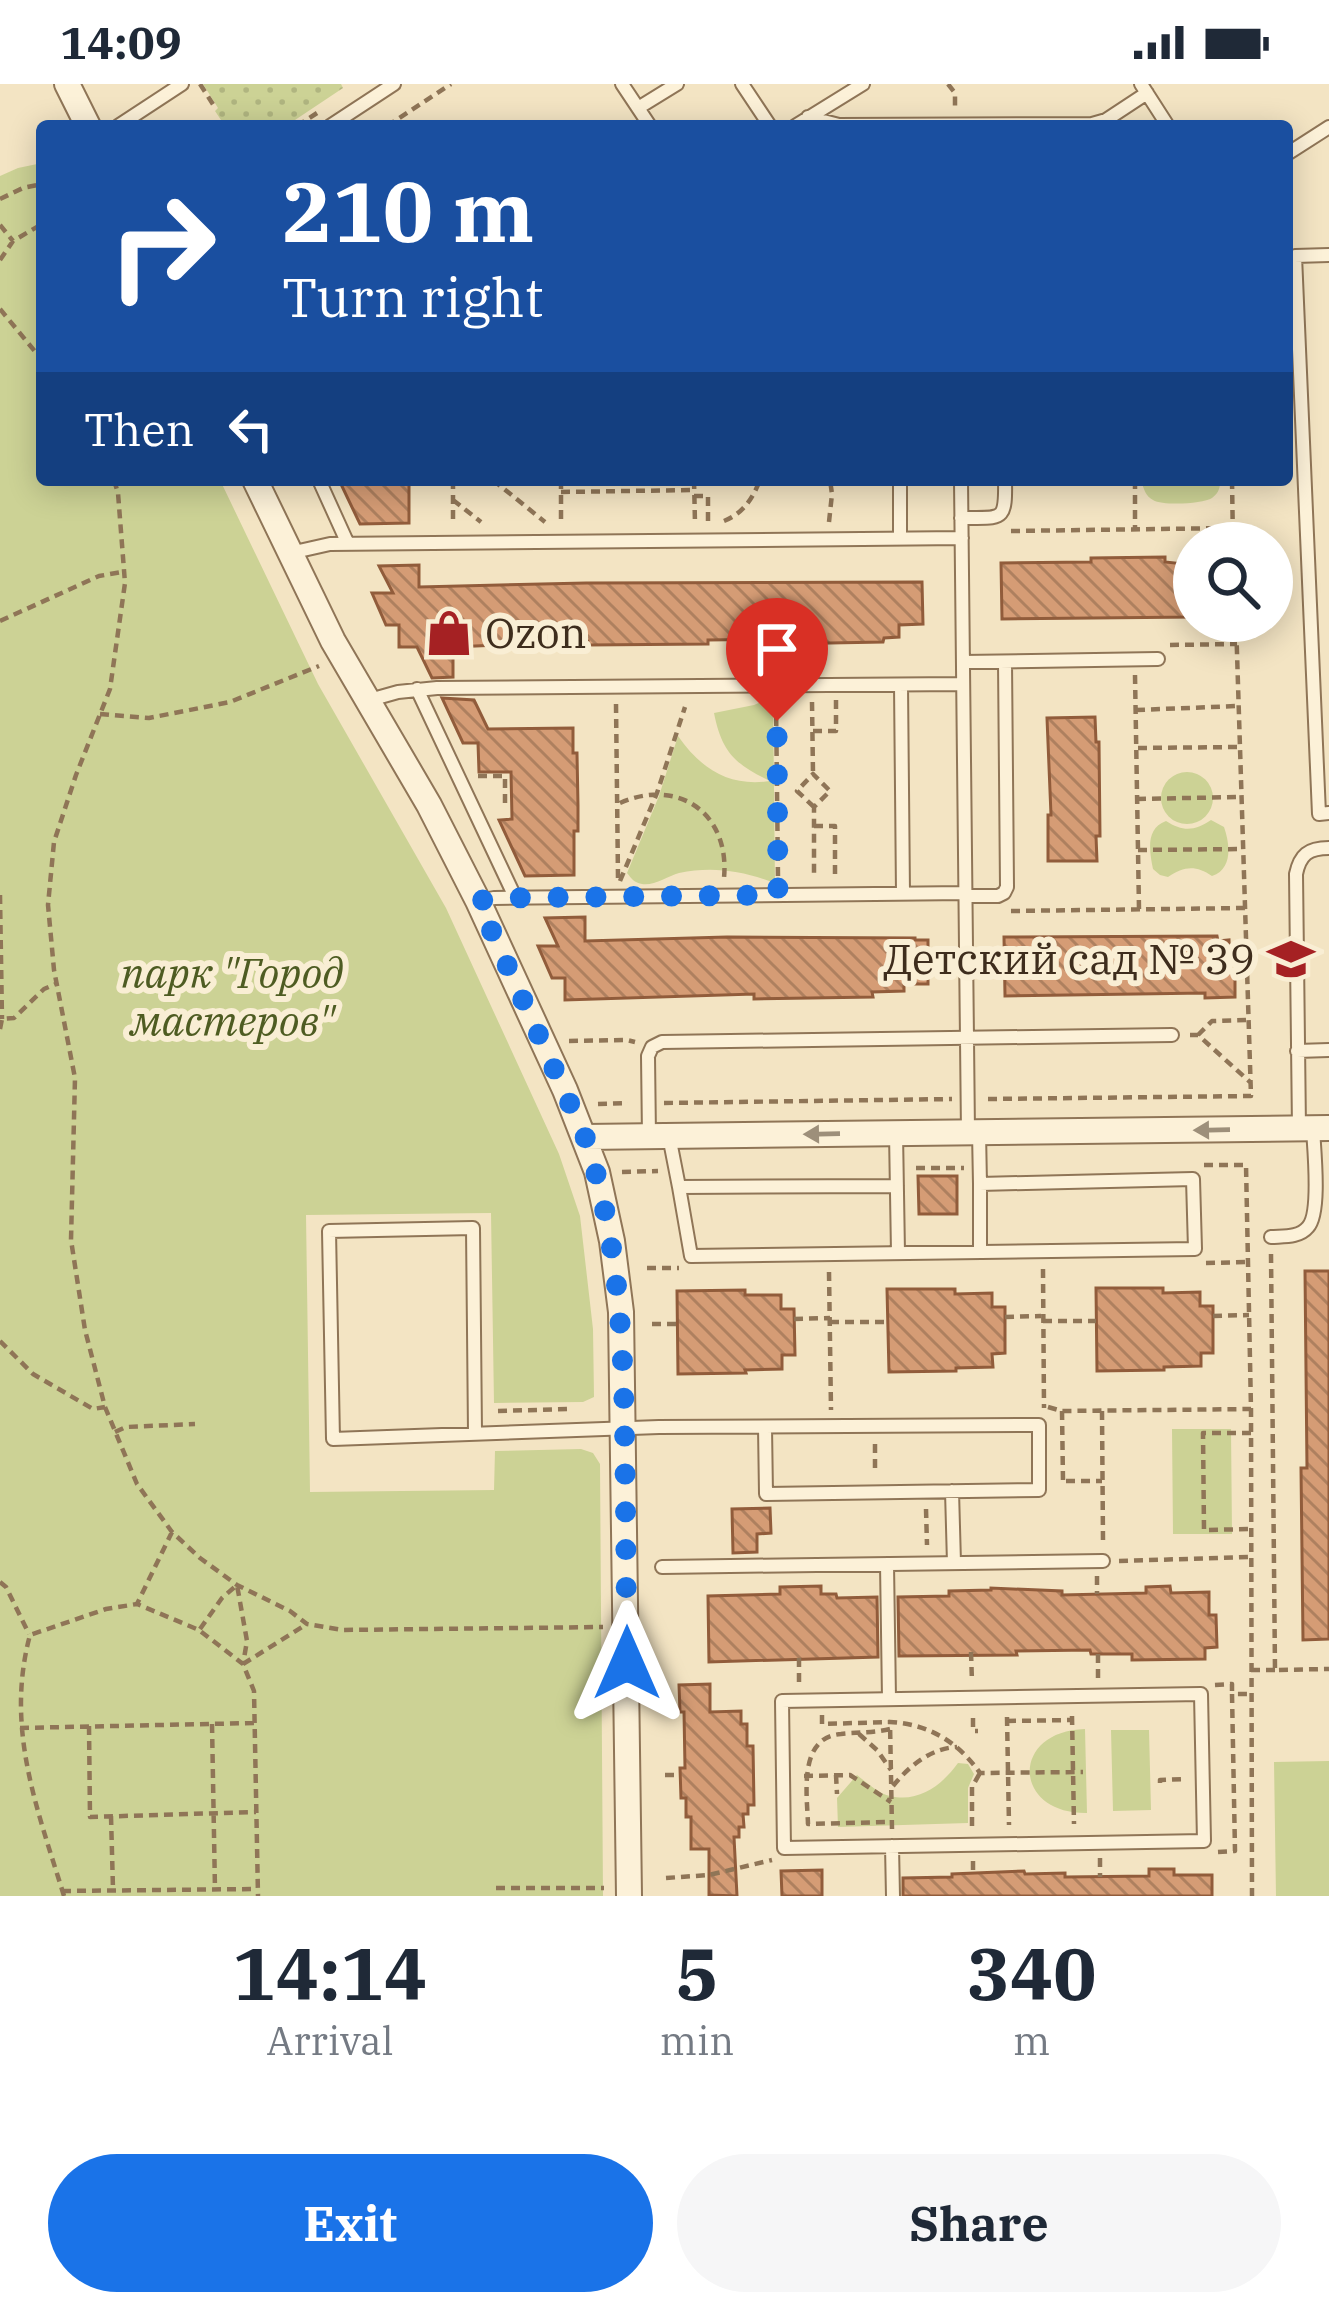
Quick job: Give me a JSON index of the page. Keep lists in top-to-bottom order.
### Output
{
  "parks": ["парк \"Город мастеров\""],
  "places": {
    "shop": ["Ozon"],
    "school or university": ["Детский сад № 39"]
  },
  "page": {
    "status": "14:09",
    "turn": ["210 m", "Turn right"],
    "then": "Then",
    "eta": [
      "14:14",
      "Arrival",
      "5",
      "min",
      "340",
      "m"
    ],
    "buttons": ["Exit", "Share"]
  }
}
